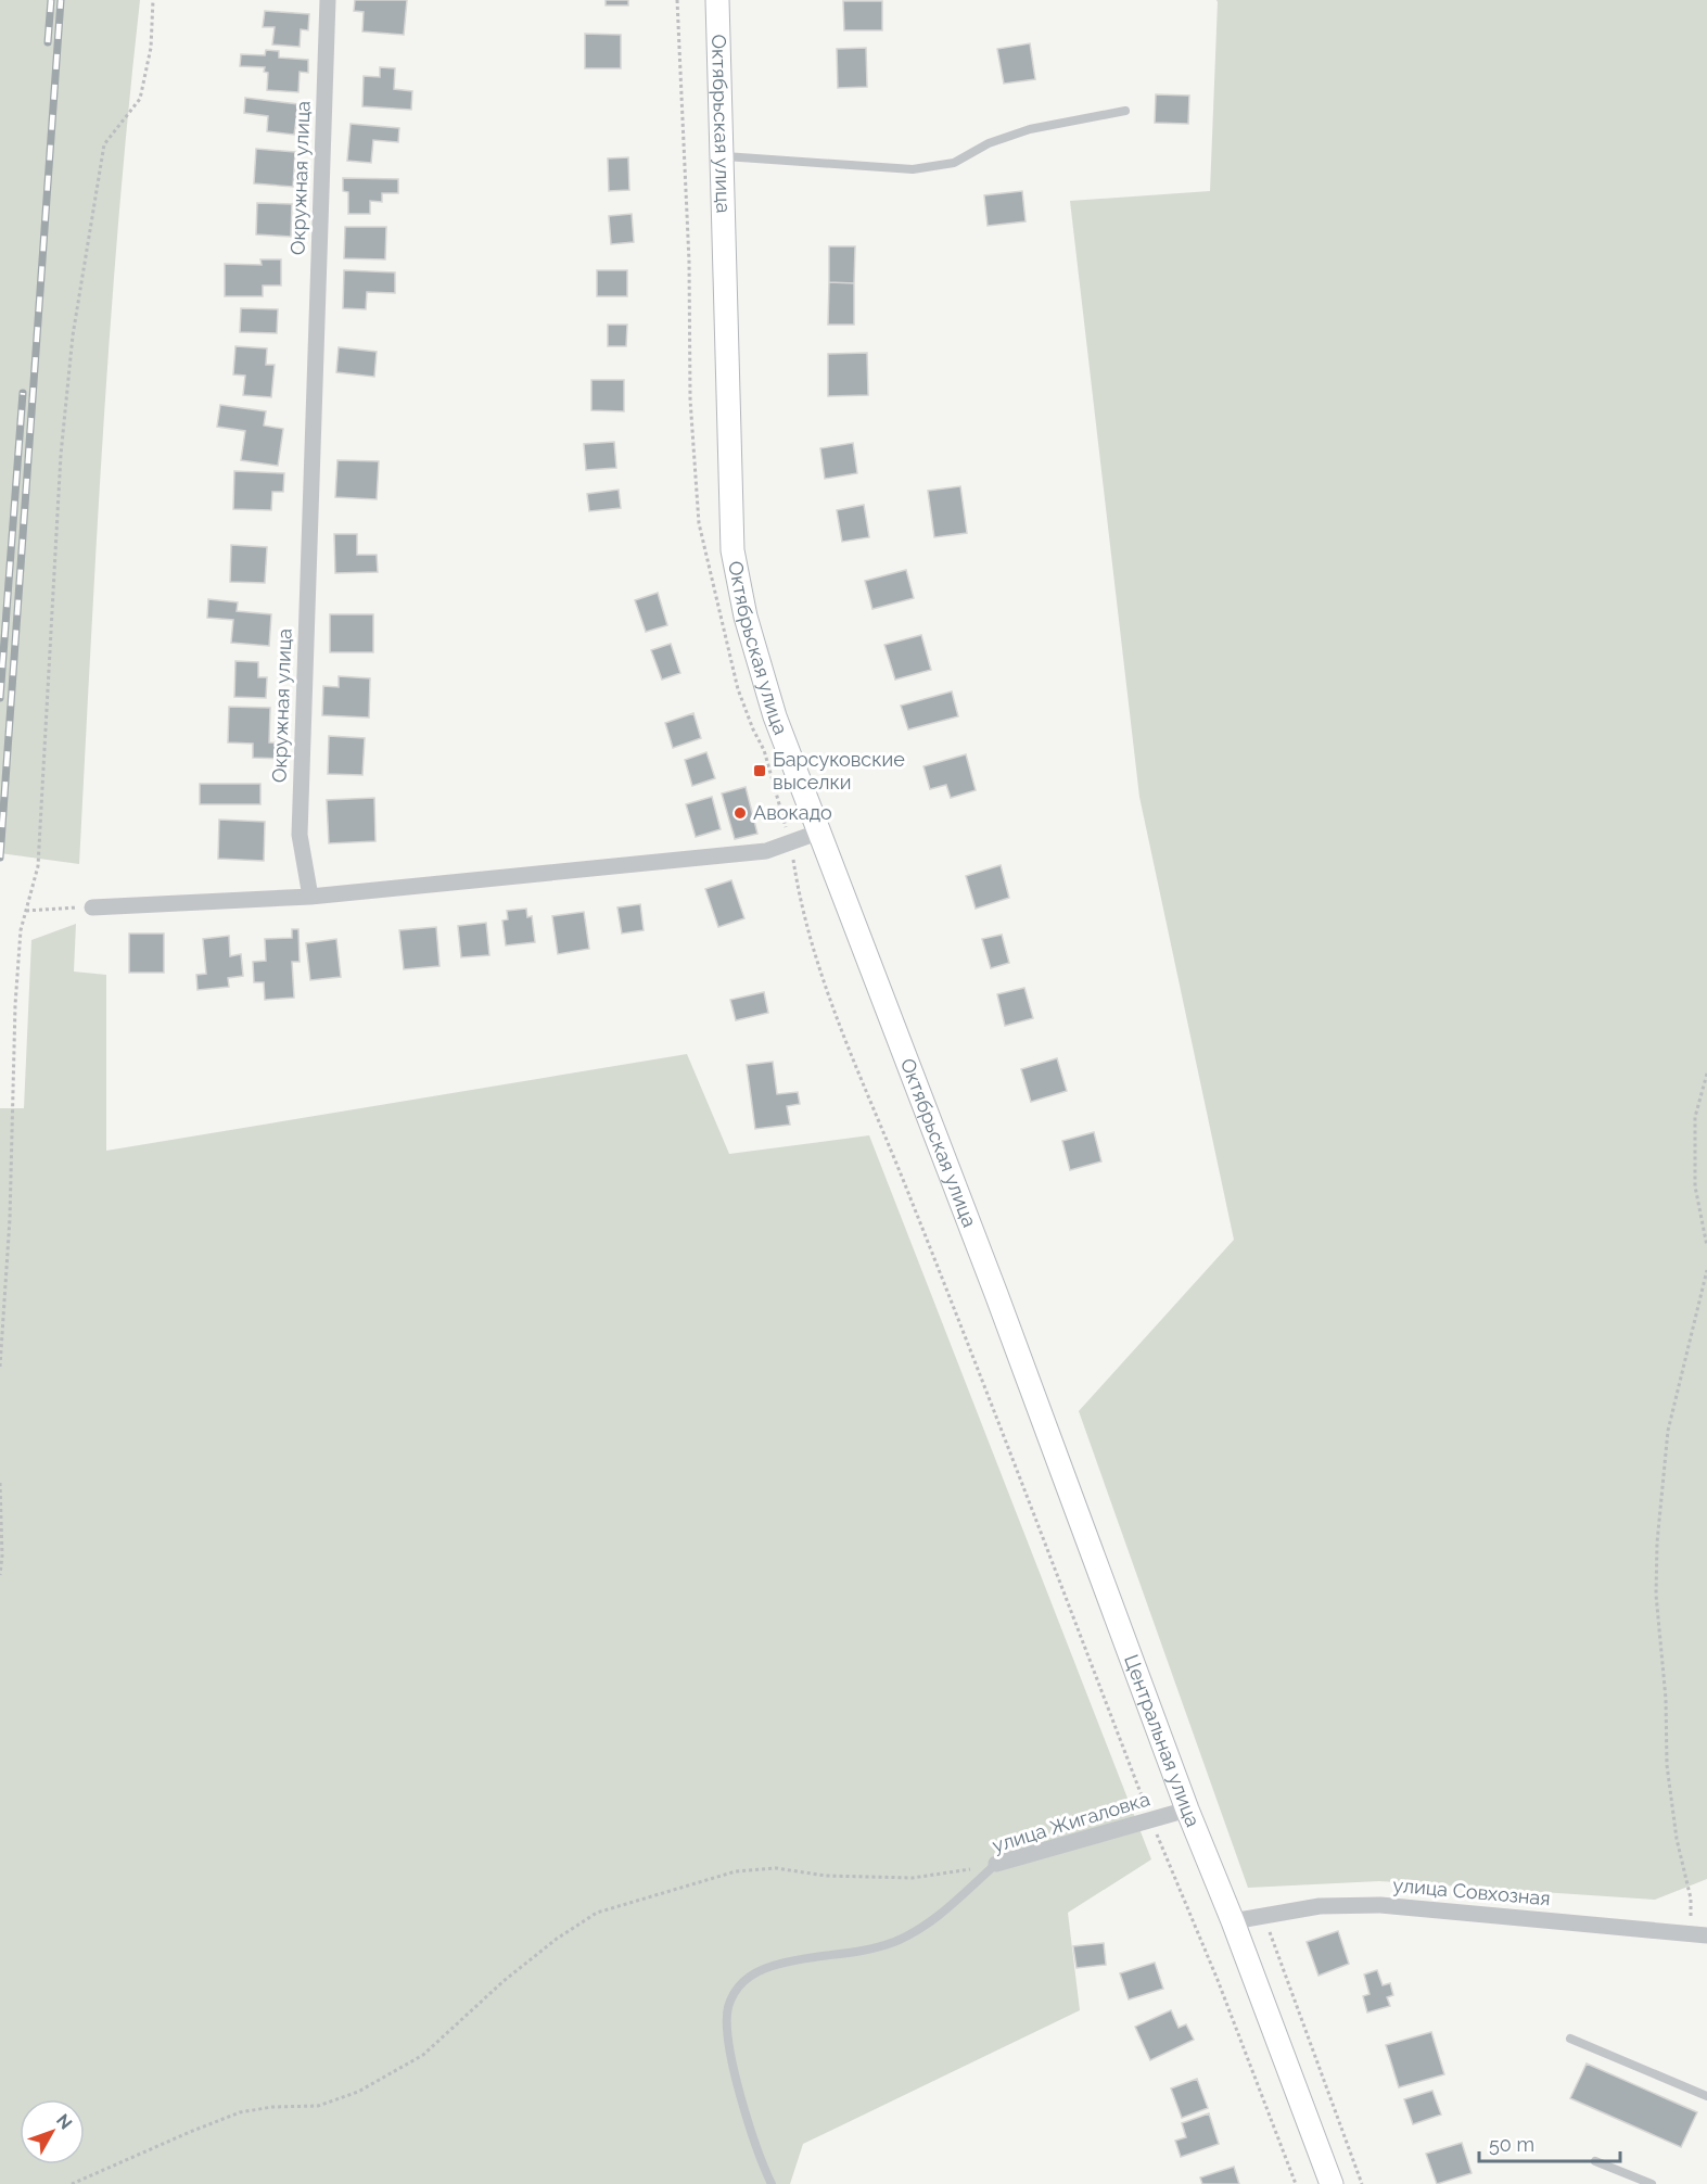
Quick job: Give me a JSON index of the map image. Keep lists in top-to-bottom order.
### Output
{
  "streets": {
    "main road": ["Октябрьская улица", "Центральная улица"],
    "street": ["Окружная улица", "улица Жигаловка", "улица Совхозная"]
  },
  "crossings": [
    ["Октябрьская улица", "Центральная улица"],
    ["Центральная улица", "улица Жигаловка"],
    ["Центральная улица", "улица Совхозная"]
  ],
  "places": {
    "transit": ["Барсуковские выселки"],
    "other": ["Авокадо"]
  },
  "scale_bar": "50 m",
  "north": "top right"
}
